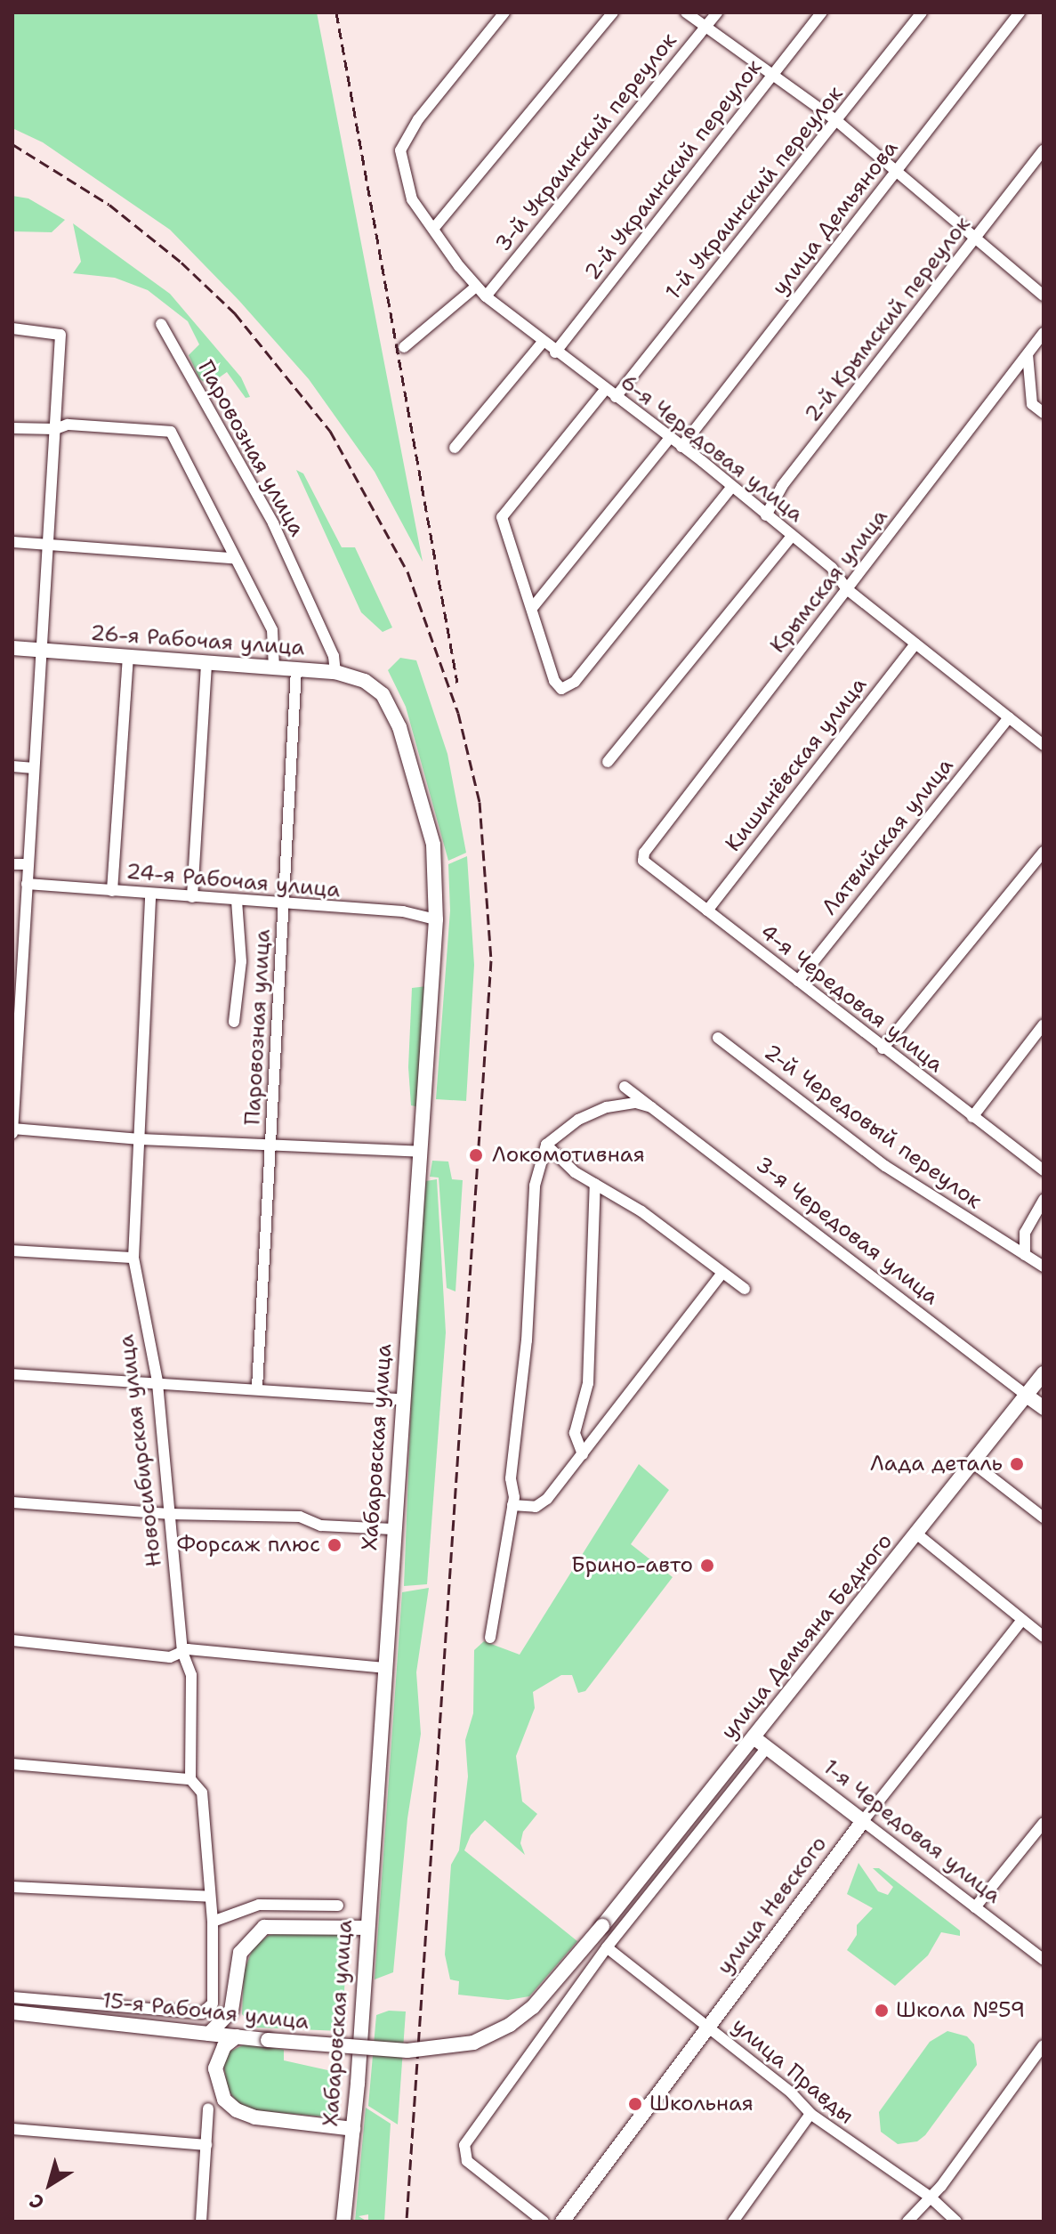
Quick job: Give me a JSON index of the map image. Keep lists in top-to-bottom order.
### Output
{
  "streets": {
    "main road": [
      "26-я Рабочая улица",
      "3-я Чередовая улица",
      "Хабаровская улица",
      "улица Демьяна Бедного",
      "1-я Чередовая улица",
      "улица Невского",
      "15-я Рабочая улица"
    ],
    "street": [
      "3-й Украинский переулок",
      "2-й Украинский переулок",
      "1-й Украинский переулок",
      "улица Демьянова",
      "2-й Крымский переулок",
      "Паровозная улица",
      "6-я Чередовая улица",
      "Крымская улица",
      "Кишинёвская улица",
      "Латвийская улица",
      "24-я Рабочая улица",
      "4-я Чередовая улица",
      "2-й Чередовый переулок",
      "Новосибирская улица",
      "улица Правды"
    ]
  },
  "crossings": [
    ["3-й Украинский переулок", "6-я Чередовая улица"],
    ["2-й Украинский переулок", "6-я Чередовая улица"],
    ["1-й Украинский переулок", "6-я Чередовая улица"],
    ["улица Демьянова", "6-я Чередовая улица"],
    ["2-й Крымский переулок", "6-я Чередовая улица"],
    ["Паровозная улица", "26-я Рабочая улица"],
    ["Паровозная улица", "24-я Рабочая улица"],
    ["6-я Чередовая улица", "Крымская улица"],
    ["6-я Чередовая улица", "Кишинёвская улица"],
    ["6-я Чередовая улица", "Латвийская улица"],
    ["Крымская улица", "4-я Чередовая улица"],
    ["26-я Рабочая улица", "Хабаровская улица"],
    ["Кишинёвская улица", "4-я Чередовая улица"],
    ["Латвийская улица", "4-я Чередовая улица"],
    ["24-я Рабочая улица", "Хабаровская улица"],
    ["24-я Рабочая улица", "Новосибирская улица"],
    ["3-я Чередовая улица", "улица Демьяна Бедного"],
    ["Новосибирская улица", "15-я Рабочая улица"],
    ["улица Демьяна Бедного", "1-я Чередовая улица"],
    ["улица Демьяна Бедного", "15-я Рабочая улица"],
    ["улица Демьяна Бедного", "улица Правды"],
    ["1-я Чередовая улица", "улица Невского"],
    ["улица Невского", "улица Правды"]
  ],
  "places": [
    "Локомотивная",
    "Лада деталь",
    "Форсаж плюс",
    "Брино-авто",
    "Школа №59",
    "Школьная"
  ],
  "north": "bottom left"
}
